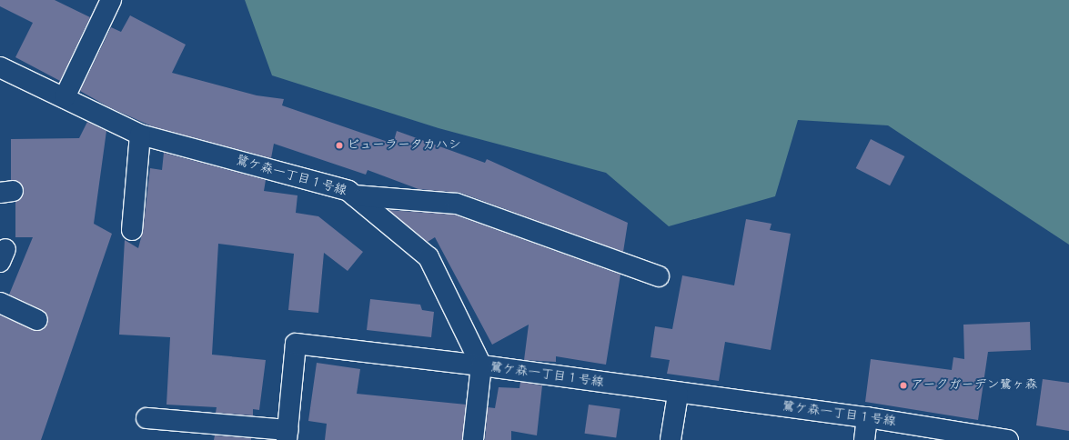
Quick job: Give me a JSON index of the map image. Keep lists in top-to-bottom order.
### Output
{
  "streets": {
    "street": ["鷺ケ森一丁目１号線"]
  },
  "places": ["ビューラータカハシ", "アークガーデン鷺ヶ森"]
}
